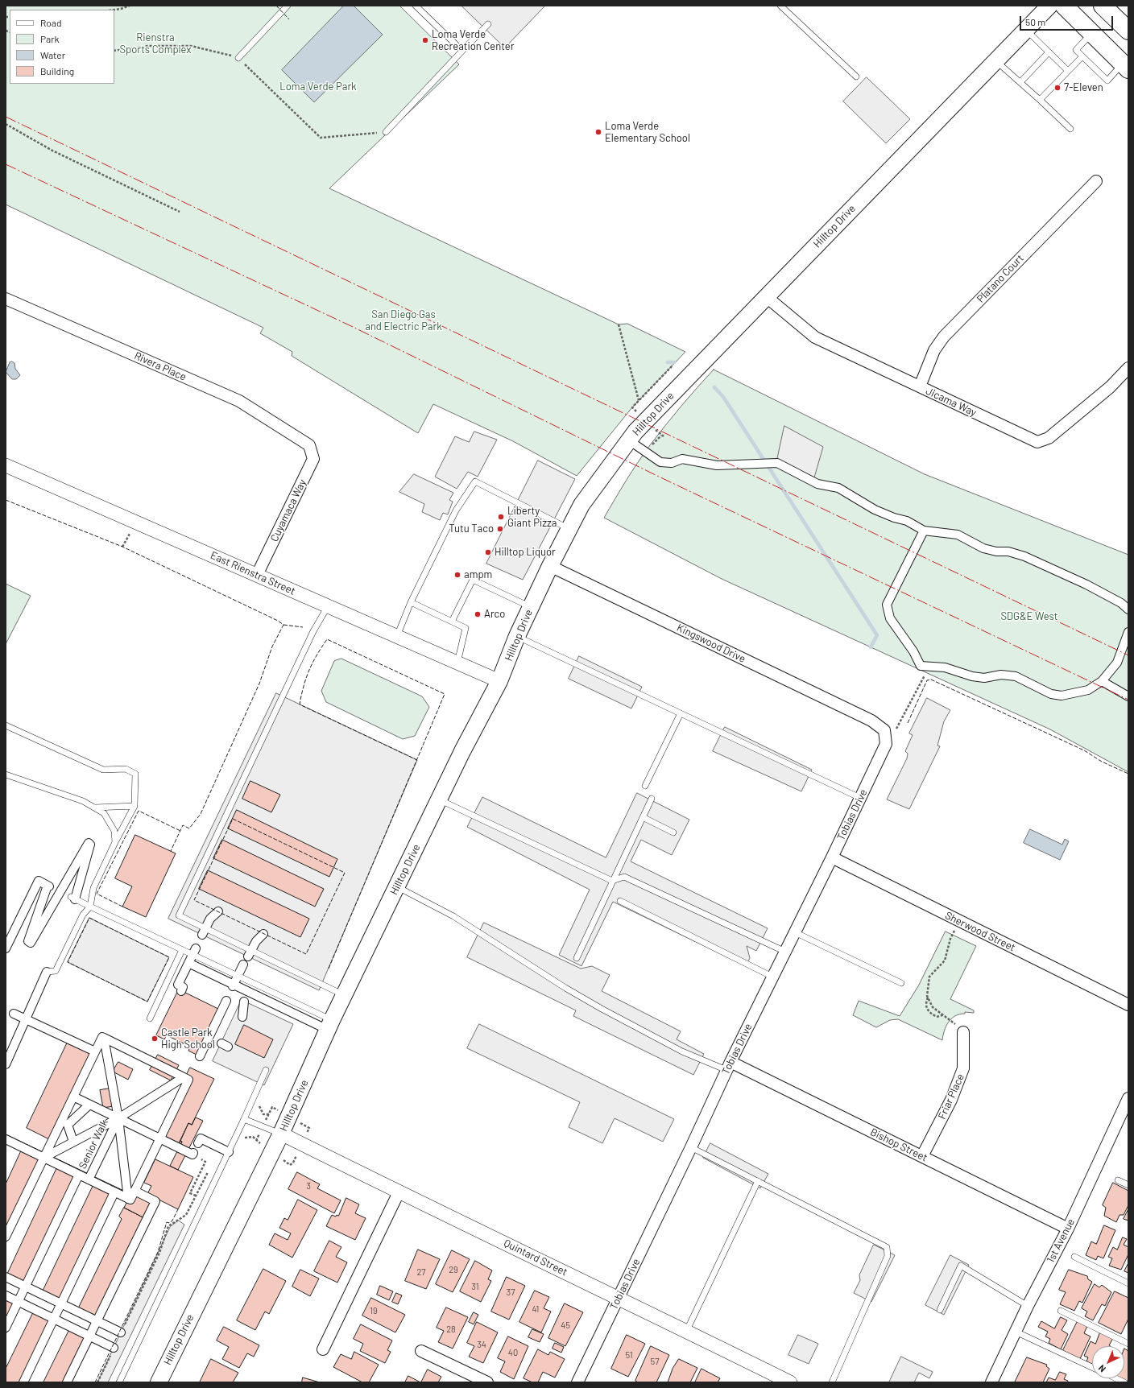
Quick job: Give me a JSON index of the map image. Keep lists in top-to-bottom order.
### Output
{
  "streets": {
    "main road": ["Hilltop Drive"],
    "street": [
      "Platano Court",
      "Rivera Place",
      "Jicama Way",
      "Cuyamaca Way",
      "East Rienstra Street",
      "Kingswood Drive",
      "Tobias Drive",
      "Sherwood Street",
      "Friar Place",
      "Senior Walk",
      "Bishop Street",
      "1st Avenue",
      "Quintard Street"
    ]
  },
  "crossings": [
    ["Hilltop Drive", "Jicama Way"],
    ["Hilltop Drive", "East Rienstra Street"],
    ["Hilltop Drive", "Kingswood Drive"],
    ["Hilltop Drive", "Quintard Street"],
    ["Platano Court", "Jicama Way"],
    ["Rivera Place", "Cuyamaca Way"],
    ["Cuyamaca Way", "East Rienstra Street"],
    ["Kingswood Drive", "Tobias Drive"],
    ["Tobias Drive", "Sherwood Street"],
    ["Tobias Drive", "Bishop Street"],
    ["Tobias Drive", "Quintard Street"],
    ["Friar Place", "Bishop Street"],
    ["Bishop Street", "1st Avenue"]
  ],
  "parks": [
    "Rienstra Sports Complex",
    "Loma Verde Park",
    "San Diego Gas and Electric Park",
    "SDG&E West"
  ],
  "places": [
    "Loma Verde Recreation Center",
    "7-Eleven",
    "Loma Verde Elementary School",
    "Liberty Giant Pizza",
    "Tutu Taco",
    "Hilltop Liquor",
    "ampm",
    "Arco",
    "Castle Park High School"
  ],
  "house_numbers": [
    "3",
    "29",
    "27",
    "31",
    "37",
    "41",
    "19",
    "45",
    "28",
    "34",
    "40",
    "51",
    "57"
  ],
  "legend": [
    "Road",
    "Park",
    "Water",
    "Building"
  ],
  "scale_bar": "50 m",
  "north": "bottom left"
}
